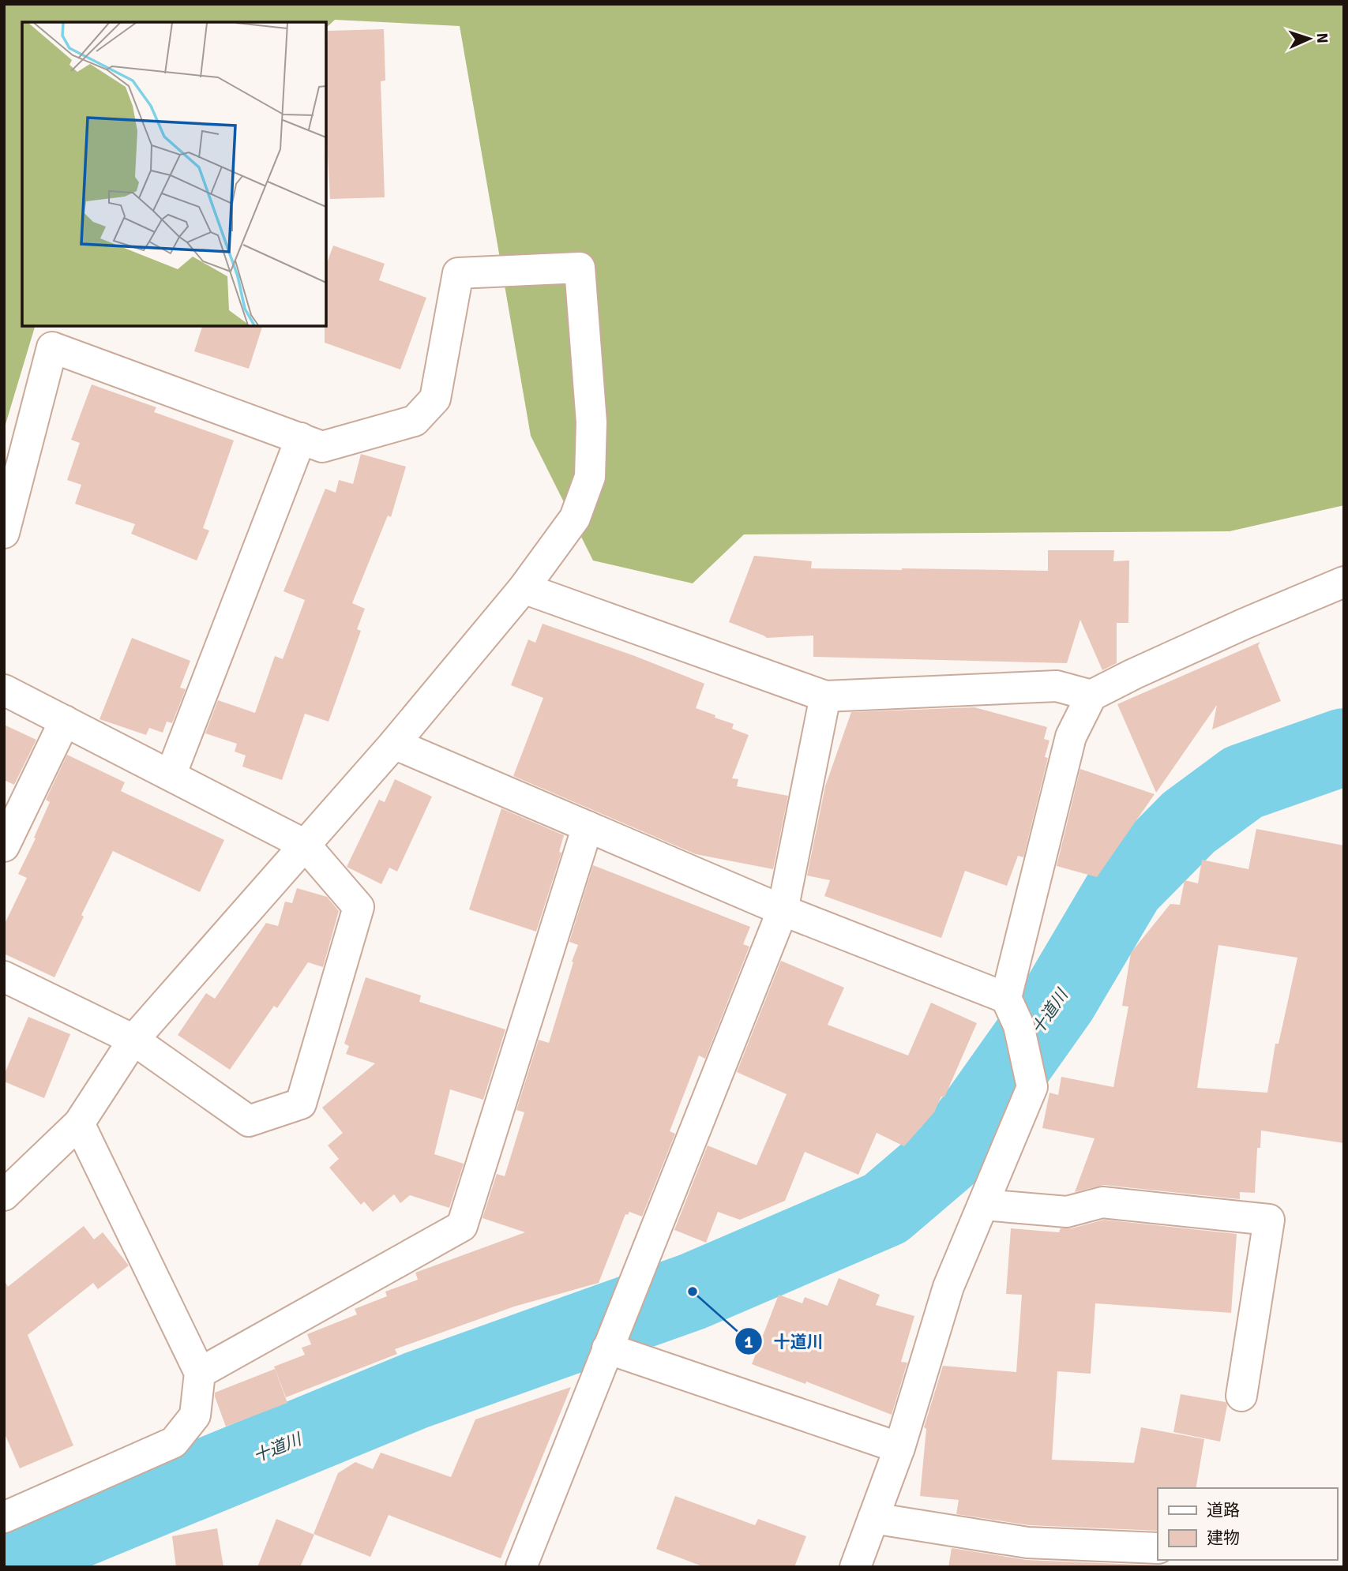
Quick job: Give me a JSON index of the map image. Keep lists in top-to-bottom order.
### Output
{
  "water": ["十道川"],
  "places": ["十道川"],
  "legend": ["道路", "建物"],
  "north": "right"
}
